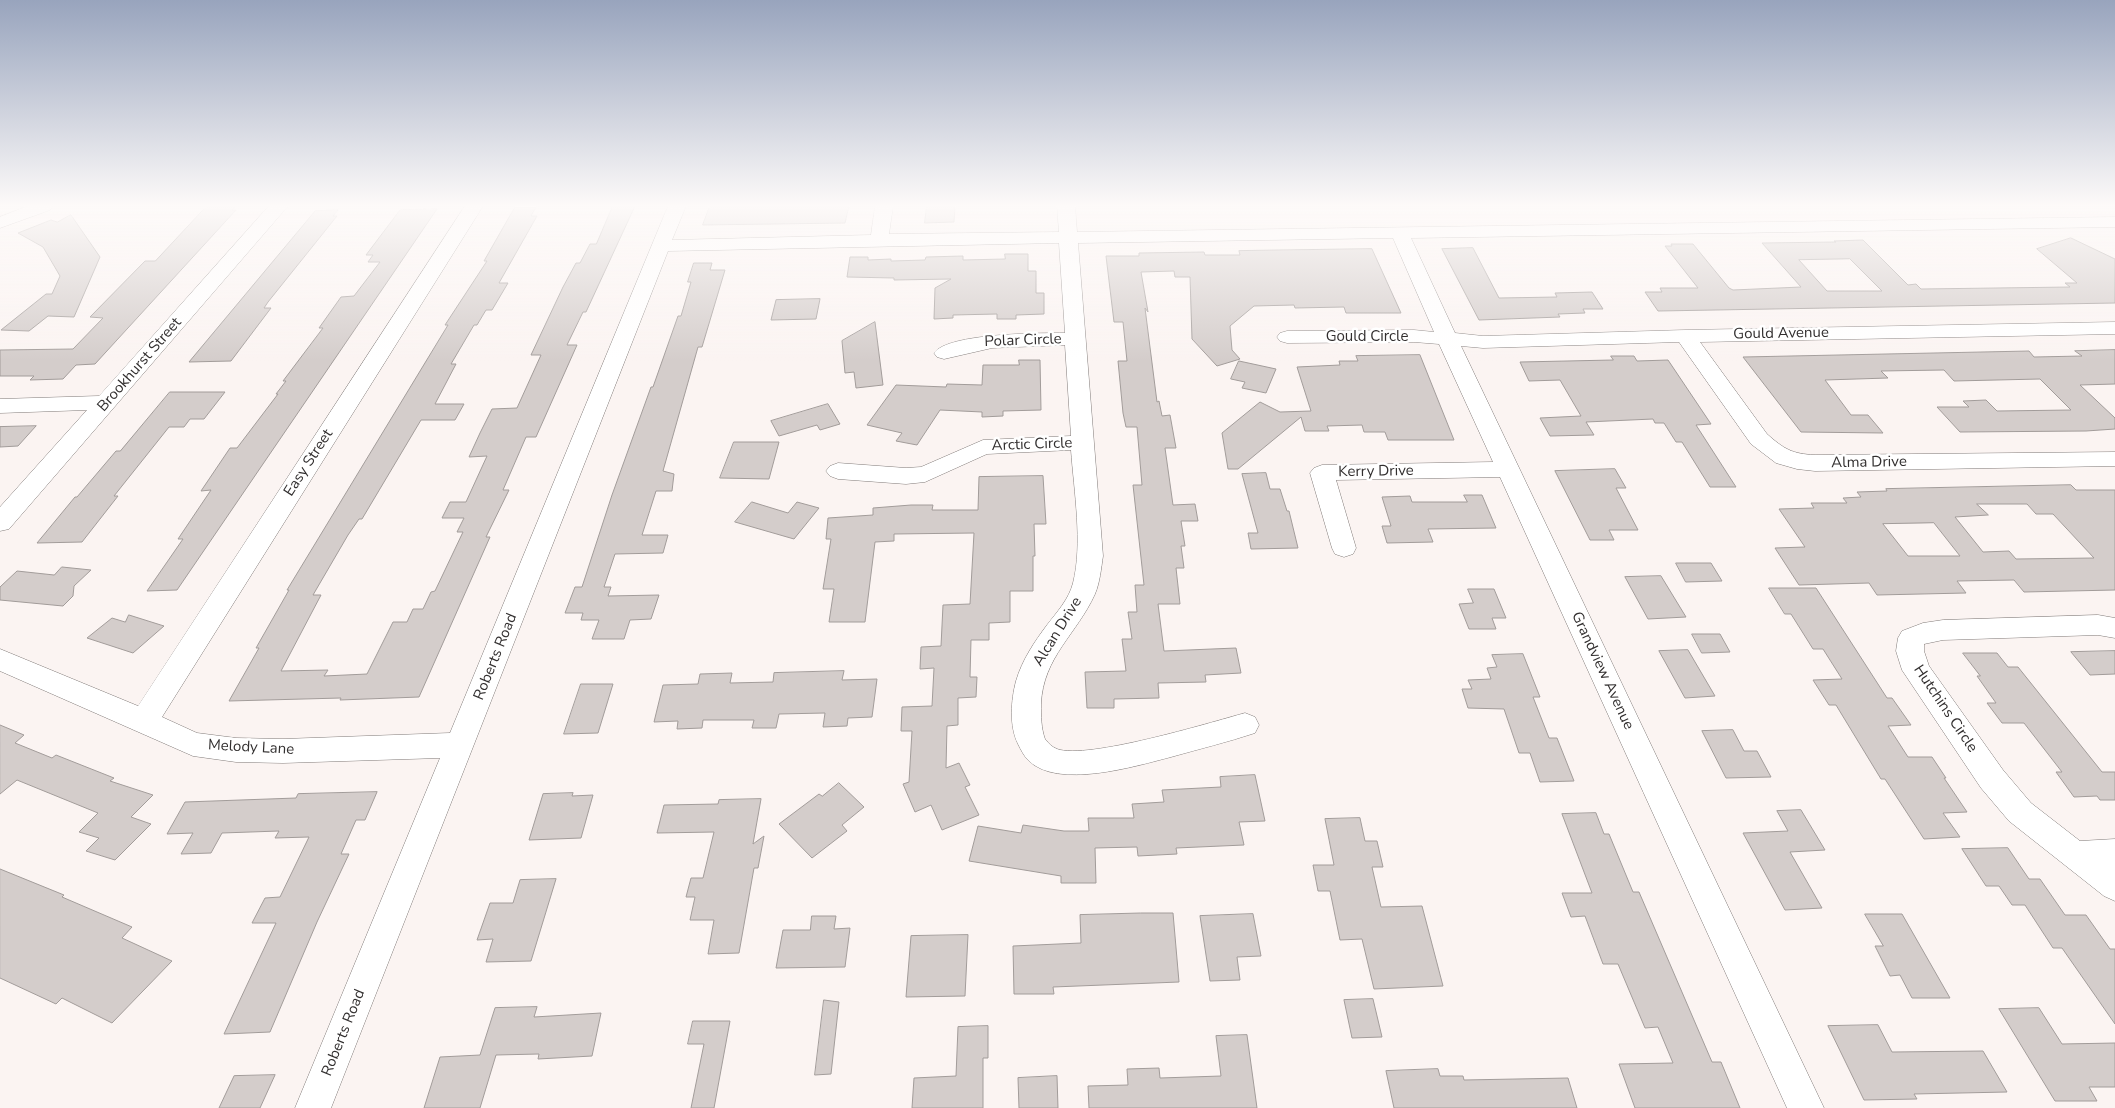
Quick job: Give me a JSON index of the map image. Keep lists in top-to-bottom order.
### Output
{
  "streets": {
    "street": [
      "Gould Avenue",
      "Gould Circle",
      "Polar Circle",
      "Brookhurst Street",
      "Arctic Circle",
      "Easy Street",
      "Alma Drive",
      "Kerry Drive",
      "Alcan Drive",
      "Roberts Road",
      "Grandview Avenue",
      "Hutchins Circle",
      "Melody Lane"
    ]
  },
  "crossings": [
    ["Gould Avenue", "Gould Circle"],
    ["Gould Avenue", "Alma Drive"],
    ["Gould Avenue", "Grandview Avenue"],
    ["Gould Circle", "Grandview Avenue"],
    ["Polar Circle", "Alcan Drive"],
    ["Arctic Circle", "Alcan Drive"],
    ["Easy Street", "Melody Lane"],
    ["Kerry Drive", "Grandview Avenue"],
    ["Roberts Road", "Melody Lane"]
  ]
}
